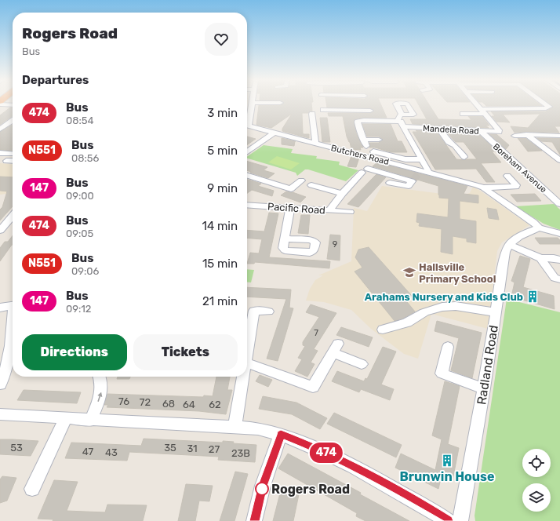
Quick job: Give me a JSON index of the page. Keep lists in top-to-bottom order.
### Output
{
  "streets": {
    "street": [
      "Mandela Road",
      "Butchers Road",
      "Boreham Avenue",
      "Pacific Road",
      "Radland Road"
    ]
  },
  "crossings": [
    ["Mandela Road", "Boreham Avenue"]
  ],
  "places": {
    "school or university": ["Hallsville Primary School"],
    "building": ["Arahams Nursery and Kids Club", "Brunwin House"],
    "other": ["Rogers Road"]
  },
  "lines": ["bus line 474"],
  "house_numbers": [
    "9",
    "7",
    "76",
    "72",
    "68",
    "64",
    "62",
    "53",
    "35",
    "31",
    "27",
    "47",
    "43",
    "23B"
  ],
  "page": {
    "on_map": "474",
    "heading": [
      ["Rogers Road", "Bus"],
      "Departures"
    ],
    "list": [
      {
        "mark": "474",
        "name": "Bus",
        "note": "08:54",
        "value": "3 min"
      },
      {
        "mark": "N551",
        "name": "Bus",
        "note": "08:56",
        "value": "5 min"
      },
      {
        "mark": "147",
        "name": "Bus",
        "note": "09:00",
        "value": "9 min"
      },
      {
        "mark": "474",
        "name": "Bus",
        "note": "09:05",
        "value": "14 min"
      },
      {
        "mark": "N551",
        "name": "Bus",
        "note": "09:06",
        "value": "15 min"
      },
      {
        "mark": "147",
        "name": "Bus",
        "note": "09:12",
        "value": "21 min"
      }
    ],
    "buttons": ["Directions", "Tickets"]
  }
}
